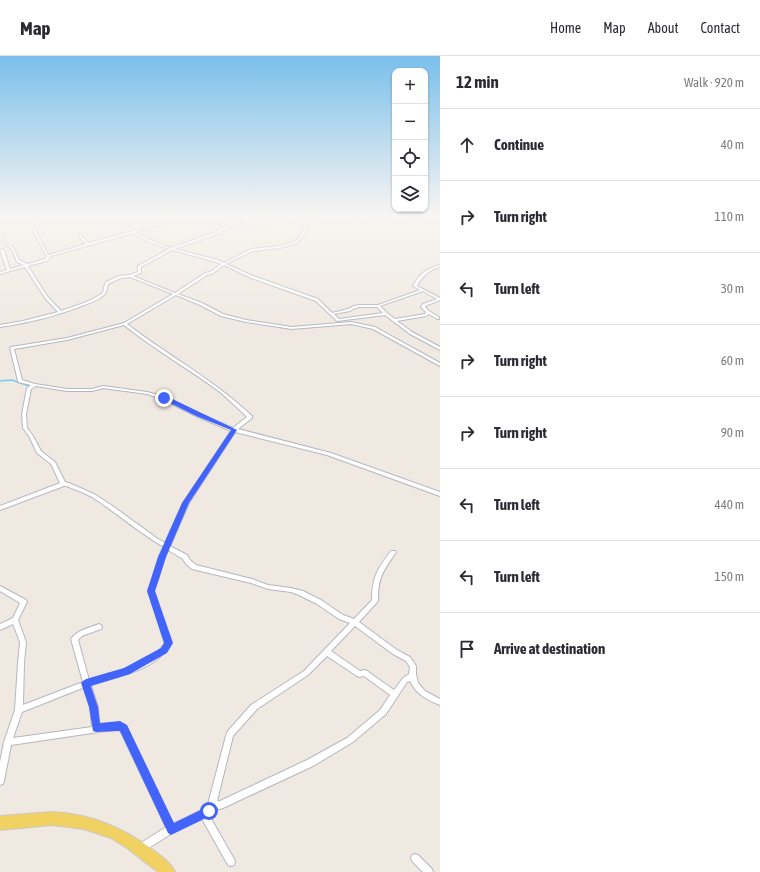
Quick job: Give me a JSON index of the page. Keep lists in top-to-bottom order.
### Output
{
  "page": {
    "header": "Map",
    "nav": [
      "Home",
      "Map",
      "About",
      "Contact"
    ],
    "heading": ["12 min", "Walk · 920 m"],
    "map_buttons": ["+", "−"],
    "list": [
      ["Continue", "40 m"],
      ["Turn right", "110 m"],
      ["Turn left", "30 m"],
      ["Turn right", "60 m"],
      ["Turn right", "90 m"],
      ["Turn left", "440 m"],
      ["Turn left", "150 m"],
      "Arrive at destination"
    ]
  }
}
